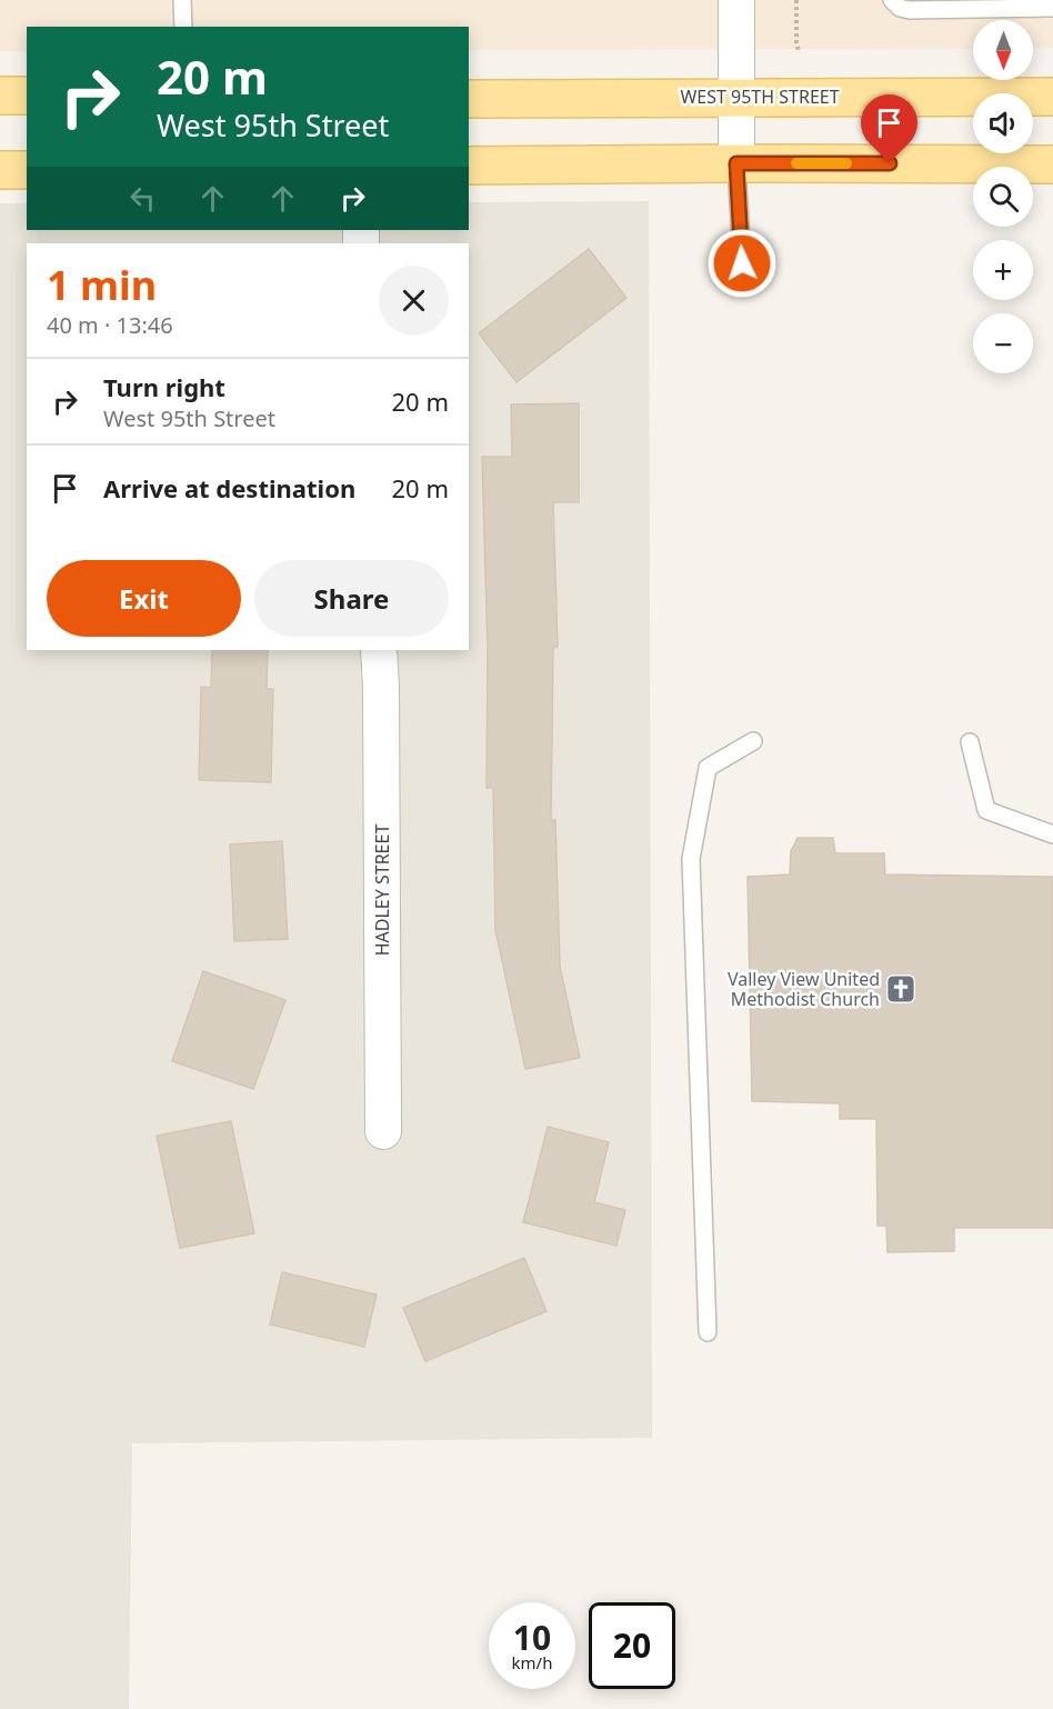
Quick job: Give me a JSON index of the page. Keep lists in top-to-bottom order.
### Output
{
  "streets": {
    "main road": ["WEST 95TH STREET"],
    "street": ["HADLEY STREET"]
  },
  "places": {
    "church": ["Valley View United Methodist Church"]
  },
  "north": "bottom",
  "page": {
    "map_buttons": ["+", "−"],
    "turn": ["20 m", "West 95th Street"],
    "heading": ["1 min", "40 m · 13:46"],
    "list": [
      {
        "name": "Turn right",
        "note": "West 95th Street",
        "value": "20 m"
      },
      {
        "name": "Arrive at destination",
        "value": "20 m"
      }
    ],
    "buttons": ["Exit", "Share"],
    "speed": "10 km/h",
    "limit": "20"
  }
}
